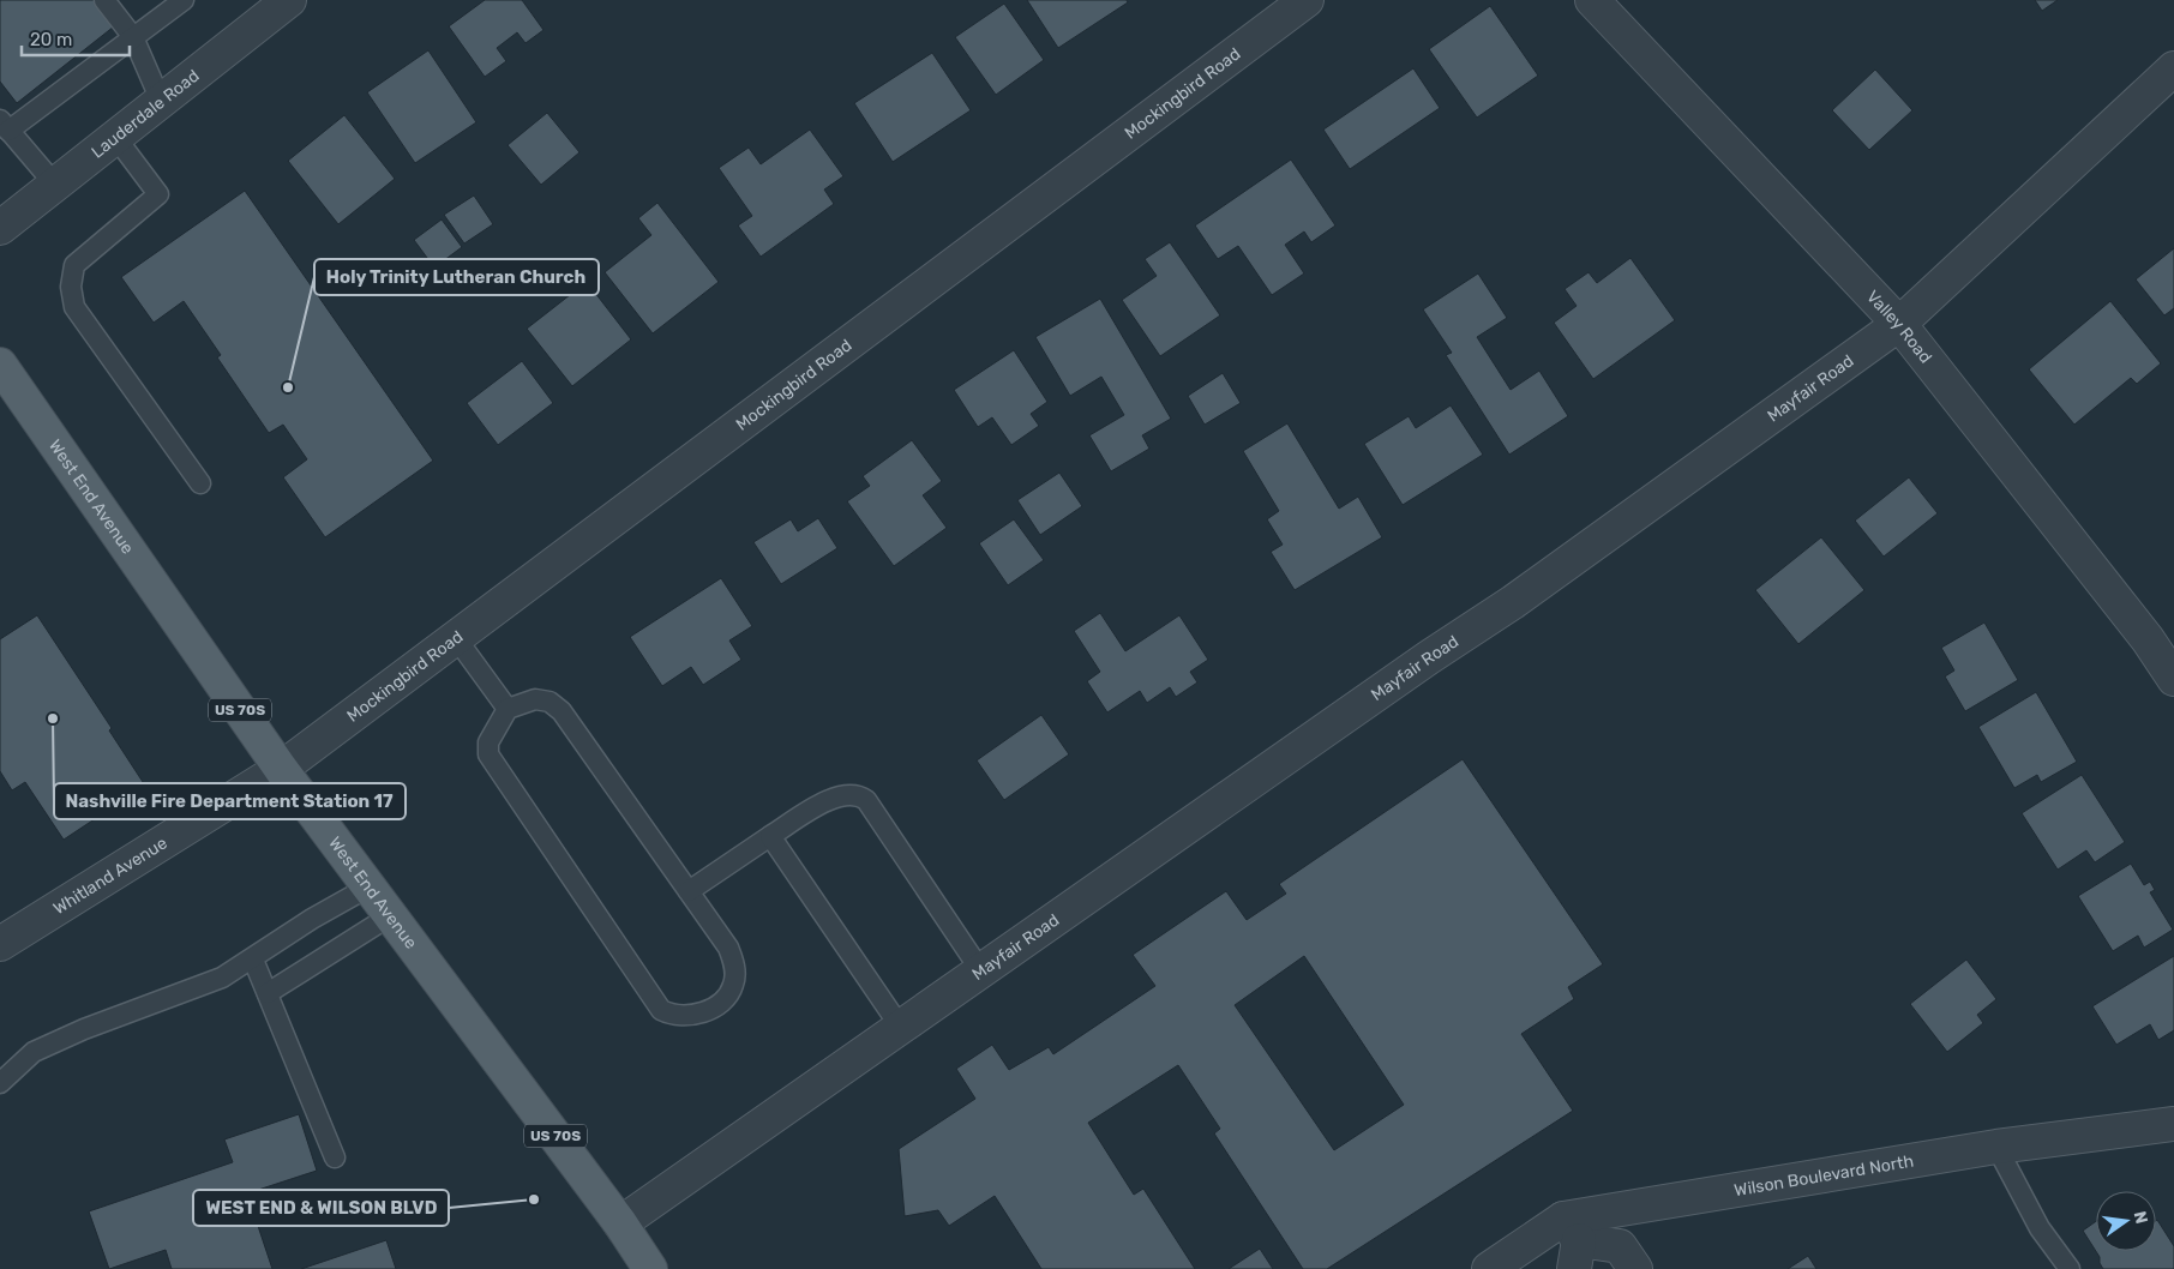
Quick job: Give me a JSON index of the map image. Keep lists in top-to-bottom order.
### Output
{
  "streets": {
    "main road": ["West End Avenue", "US 70S"],
    "street": [
      "Mockingbird Road",
      "Lauderdale Road",
      "Valley Road",
      "Mayfair Road",
      "Whitland Avenue",
      "Wilson Boulevard North"
    ]
  },
  "crossings": [
    ["Mockingbird Road", "West End Avenue"],
    ["Mockingbird Road", "Whitland Avenue"],
    ["Valley Road", "Mayfair Road"],
    ["Mayfair Road", "West End Avenue"],
    ["West End Avenue", "Whitland Avenue"]
  ],
  "places": ["Holy Trinity Lutheran Church", "Nashville Fire Department Station 17", "WEST END & WILSON BLVD"],
  "scale_bar": "20 m",
  "north": "right"
}
